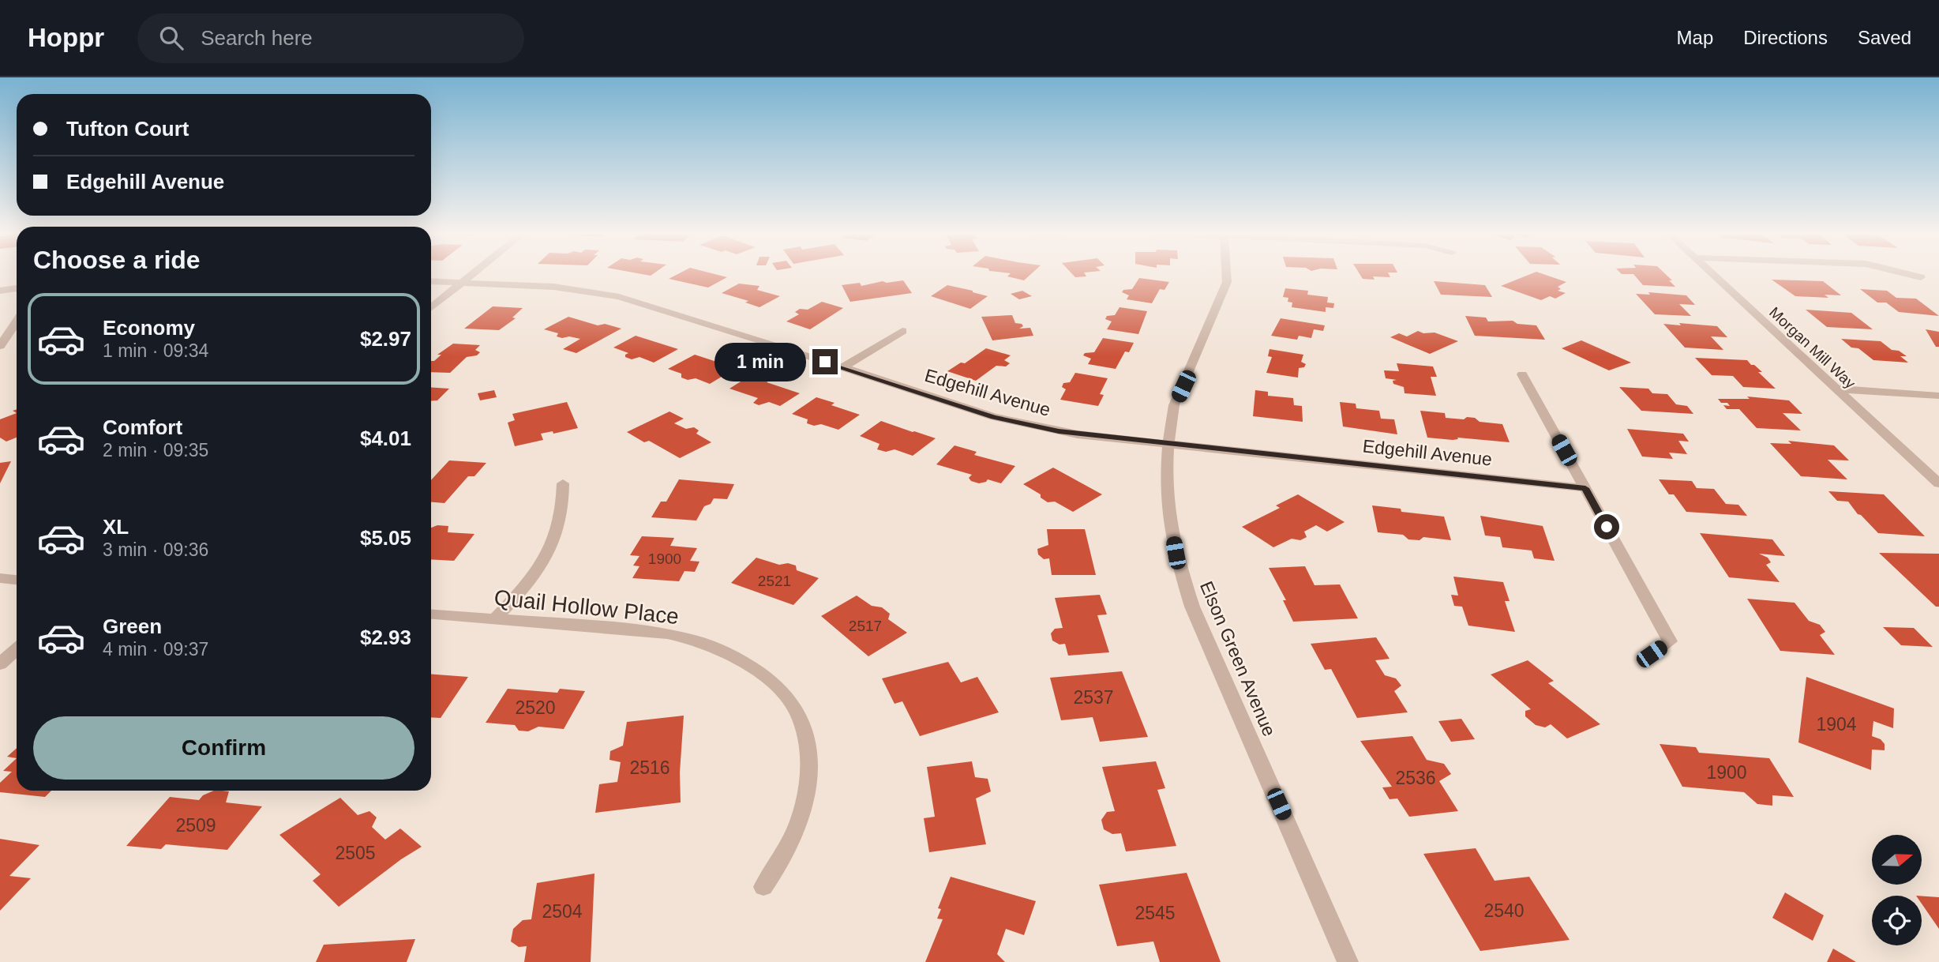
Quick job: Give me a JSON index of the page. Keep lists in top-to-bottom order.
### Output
{
  "streets": {
    "street": [
      "Morgan Mill Way",
      "Edgehill Avenue",
      "Quail Hollow Place",
      "Elson Green Avenue"
    ]
  },
  "crossings": [
    ["Edgehill Avenue", "Elson Green Avenue"]
  ],
  "house_numbers": [
    "1900",
    "2521",
    "2517",
    "2537",
    "2520",
    "1904",
    "2516",
    "1900",
    "2536",
    "2509",
    "2505",
    "2540",
    "2504",
    "2545"
  ],
  "north": "right",
  "page": {
    "header": "Hoppr",
    "search": "Search here",
    "nav": ["Map", "Directions", "Saved"],
    "banner": ["Tufton Court", "Edgehill Avenue"],
    "heading": "Choose a ride",
    "list": [
      {
        "name": "Economy",
        "note": "1 min · 09:34",
        "value": "$2.97"
      },
      {
        "name": "Comfort",
        "note": "2 min · 09:35",
        "value": "$4.01"
      },
      {
        "name": "XL",
        "note": "3 min · 09:36",
        "value": "$5.05"
      },
      {
        "name": "Green",
        "note": "4 min · 09:37",
        "value": "$2.93"
      }
    ],
    "bubble": "1 min",
    "buttons": "Confirm"
  }
}
